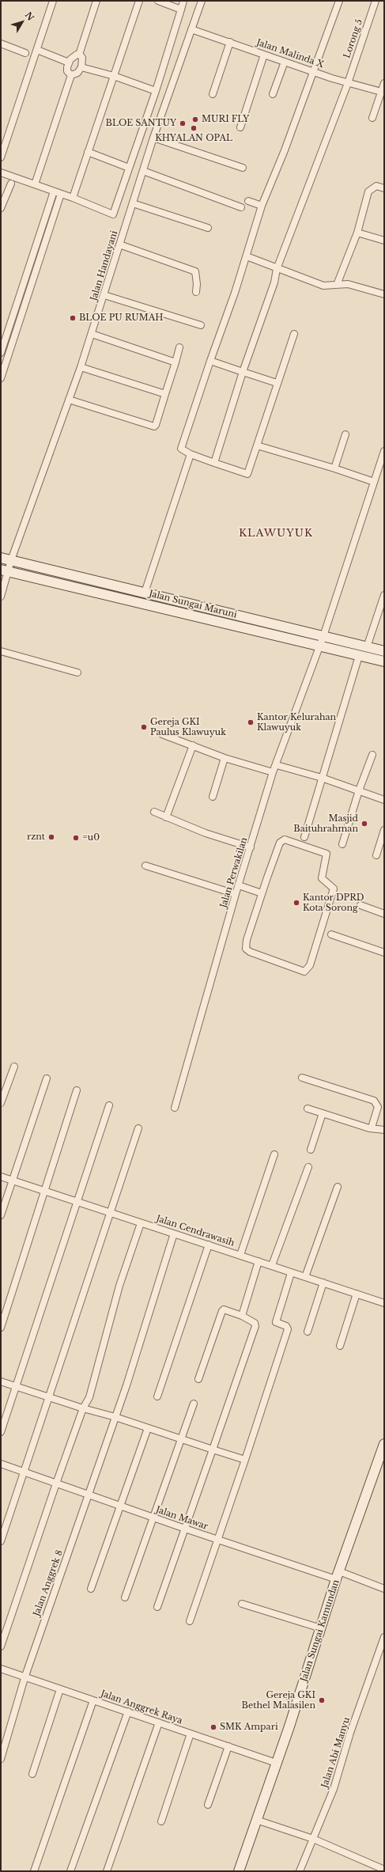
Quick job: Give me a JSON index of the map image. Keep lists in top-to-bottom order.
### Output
{
  "streets": {
    "main road": ["Jalan Sungai Maruni", "Jalan Sungai Kamundan"],
    "street": [
      "Lorong 5",
      "Jalan Malinda X",
      "Jalan Handayani",
      "Jalan Perwakilan",
      "Jalan Cendrawasih",
      "Jalan Mawar",
      "Jalan Anggrek 8",
      "Jalan Anggrek Raya",
      "Jalan Abi Manyu"
    ]
  },
  "crossings": [
    ["Lorong 5", "Jalan Malinda X"],
    ["Jalan Malinda X", "Jalan Handayani"],
    ["Jalan Handayani", "Jalan Sungai Maruni"],
    ["Jalan Sungai Maruni", "Jalan Perwakilan"],
    ["Jalan Cendrawasih", "Jalan Anggrek 8"],
    ["Jalan Mawar", "Jalan Anggrek 8"],
    ["Jalan Mawar", "Jalan Sungai Kamundan"],
    ["Jalan Anggrek 8", "Jalan Anggrek Raya"],
    ["Jalan Sungai Kamundan", "Jalan Anggrek Raya"]
  ],
  "districts": ["KLAWUYUK"],
  "places": [
    "MURI FLY",
    "BLOE SANTUY",
    "KHYALAN OPAL",
    "BLOE PU RUMAH",
    "Kantor Kelurahan Klawuyuk",
    "Gereja GKI Paulus Klawuyuk",
    "Masjid Baituhrahman",
    "rznt",
    "=u0",
    "Kantor DPRD Kota Sorong",
    "Gereja GKI Bethel Malasilen",
    "SMK Ampari"
  ],
  "north": "top right"
}
